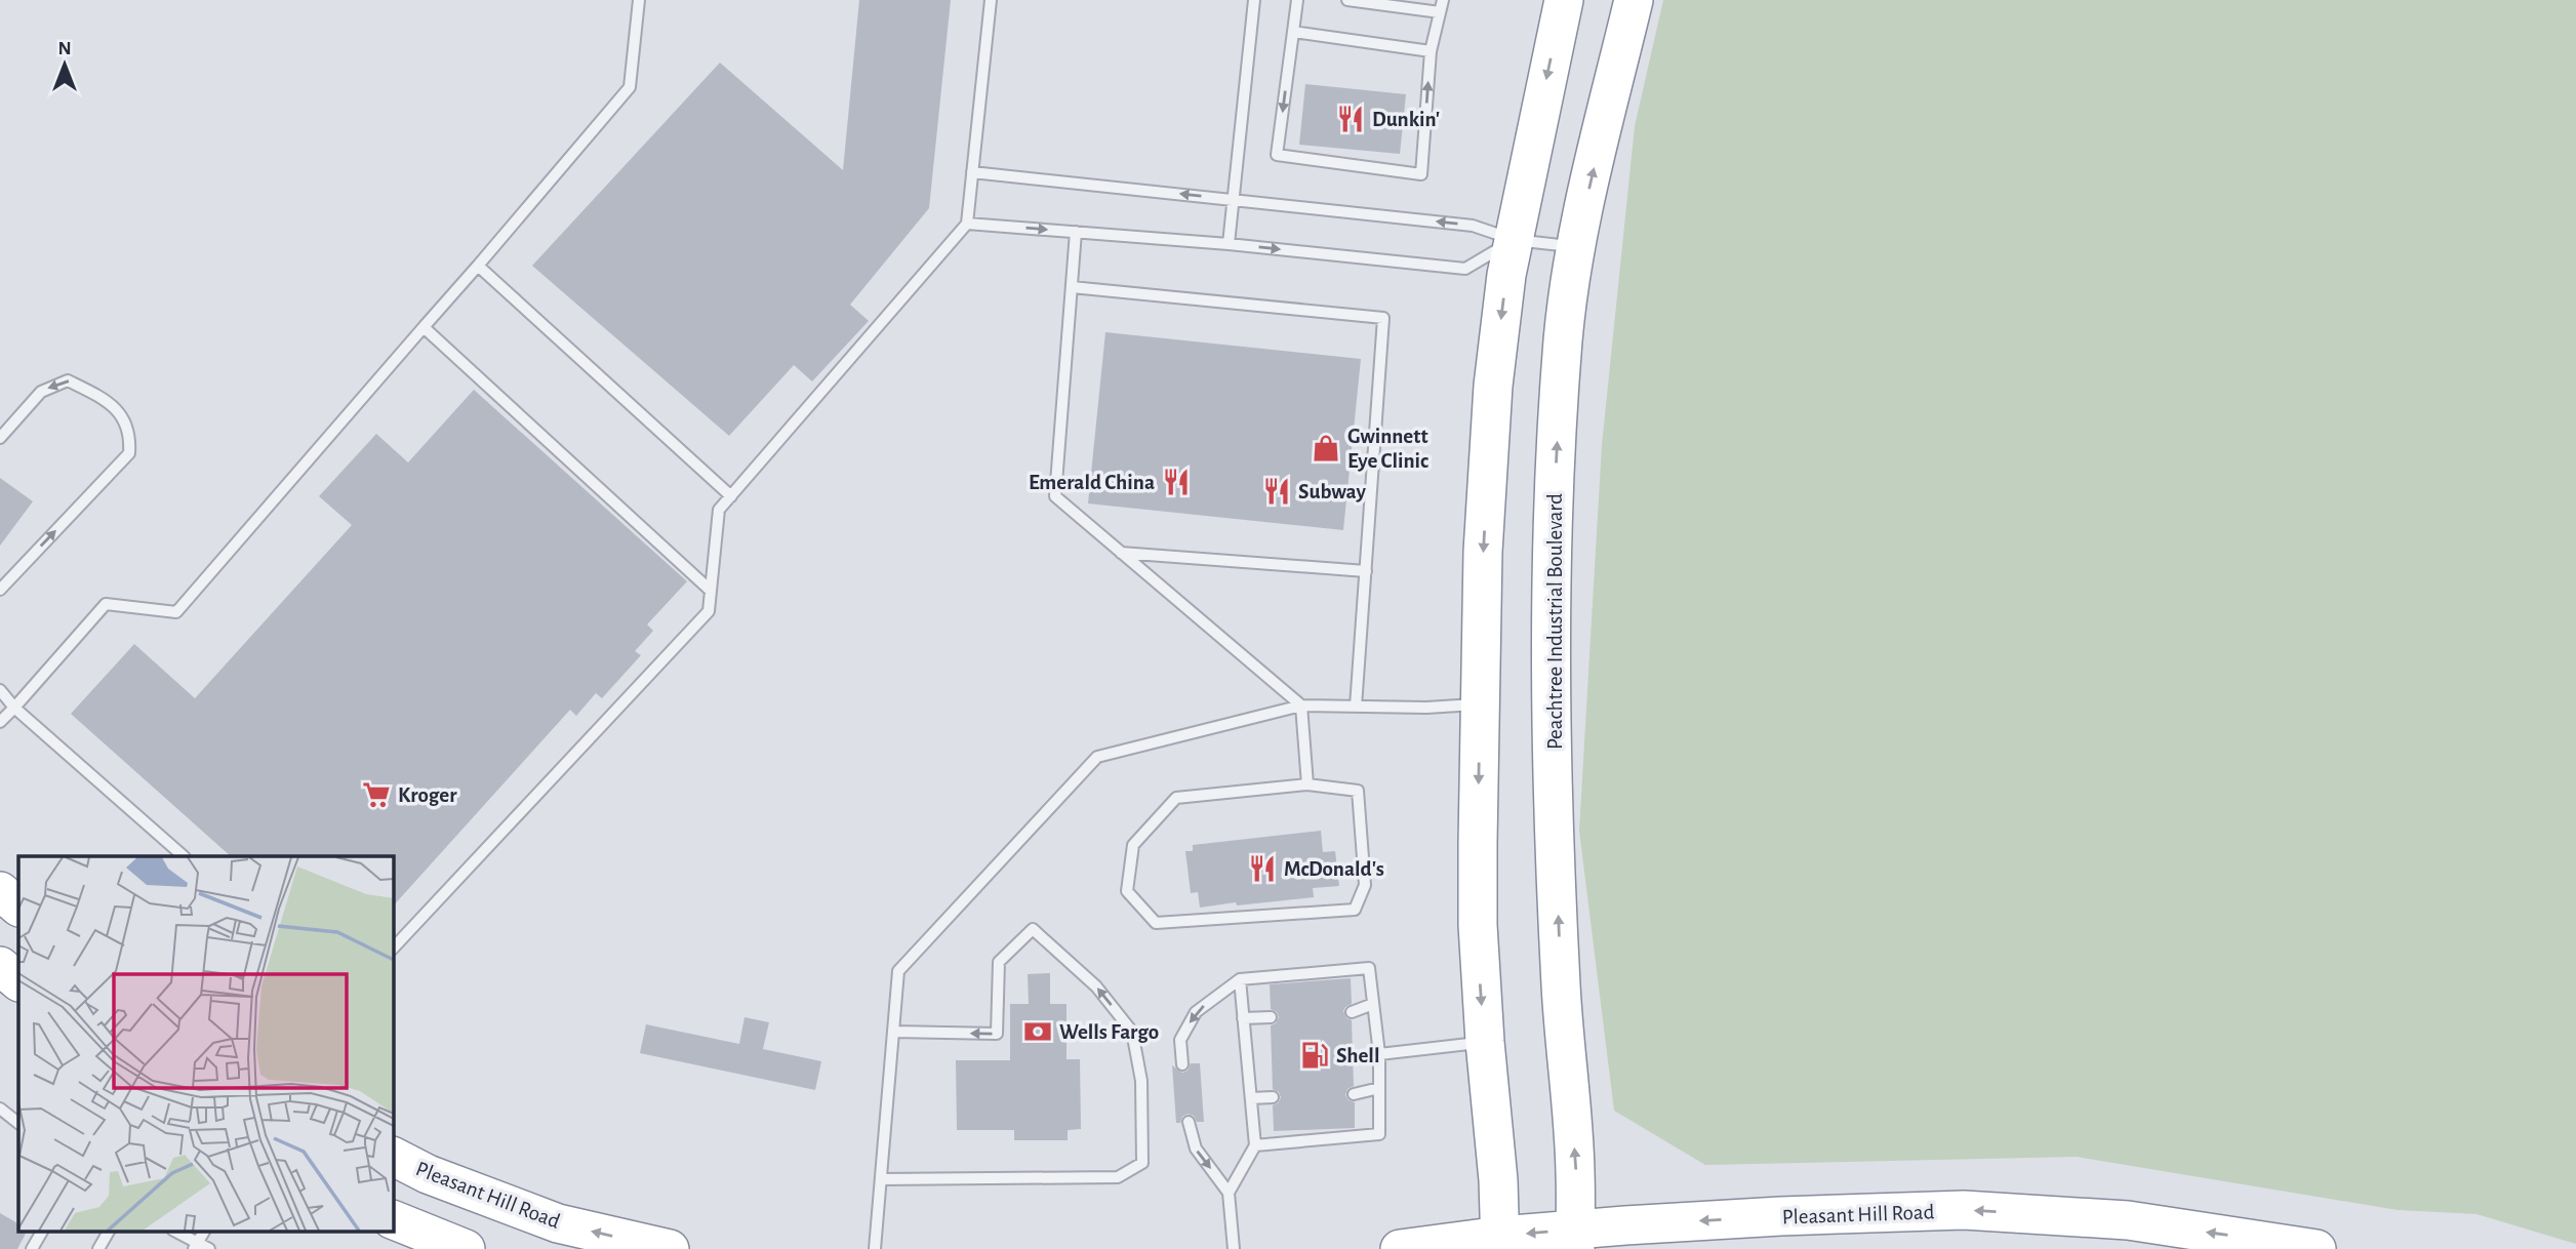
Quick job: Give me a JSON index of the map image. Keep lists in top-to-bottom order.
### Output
{
  "streets": {
    "highway": ["Peachtree Industrial Boulevard", "Pleasant Hill Road"]
  },
  "crossings": [
    ["Peachtree Industrial Boulevard", "Pleasant Hill Road"]
  ],
  "one_way": ["Pleasant Hill Road"],
  "places": {
    "restaurant": [
      "Dunkin'",
      "Emerald China",
      "Subway",
      "McDonald's"
    ],
    "shop": ["Gwinnett Eye Clinic"],
    "supermarket": ["Kroger"],
    "bank": ["Wells Fargo"],
    "fuel station": ["Shell"]
  },
  "north": "top"
}
